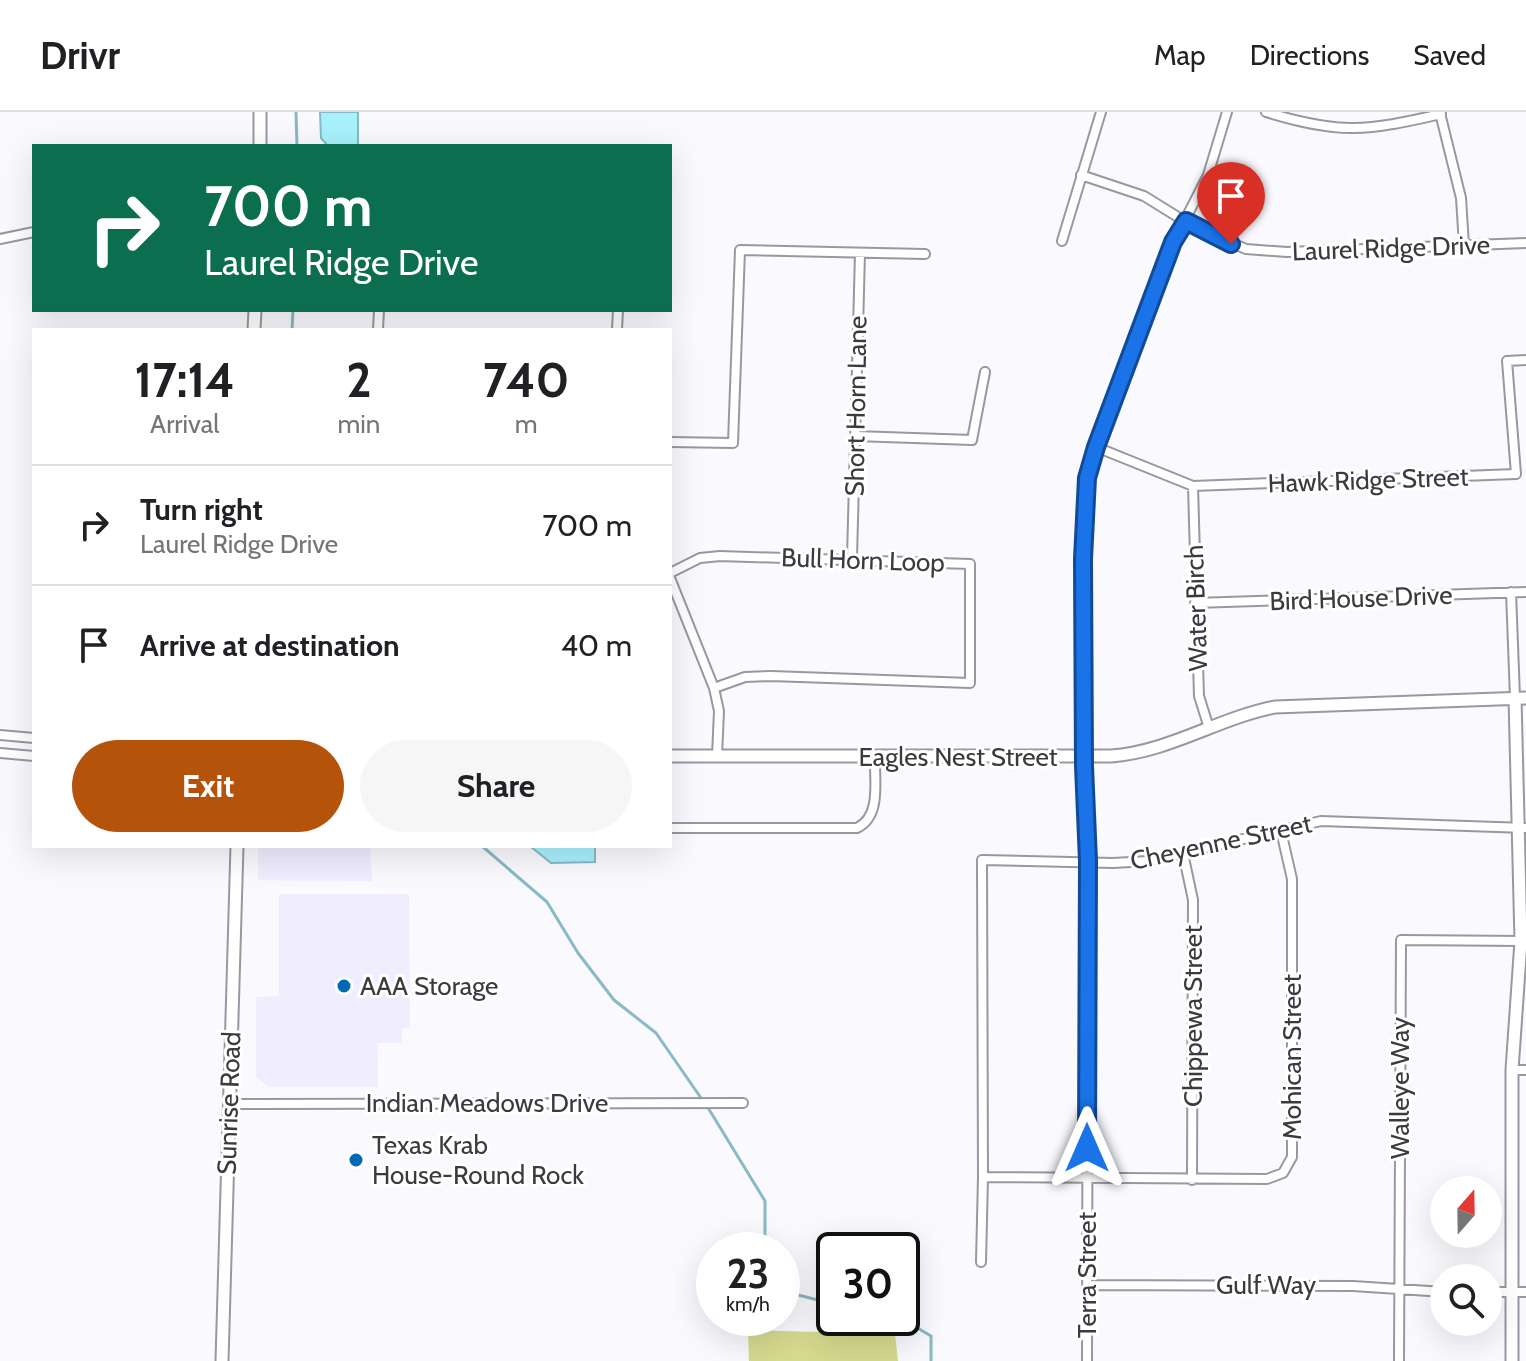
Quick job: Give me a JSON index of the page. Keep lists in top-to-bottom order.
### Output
{
  "streets": {
    "street": [
      "Laurel Ridge Drive",
      "Short Horn Lane",
      "Hawk Ridge Street",
      "Bull Horn Loop",
      "Bird House Drive",
      "Water Birch",
      "Eagles Nest Street",
      "Cheyenne Street",
      "Chippewa Street",
      "Mohican Street",
      "Walleye Way",
      "Sunrise Road",
      "Indian Meadows Drive",
      "Terra Street",
      "Gulf Way"
    ]
  },
  "crossings": [
    ["Laurel Ridge Drive", "Terra Street"],
    ["Short Horn Lane", "Bull Horn Loop"],
    ["Hawk Ridge Street", "Water Birch"],
    ["Hawk Ridge Street", "Terra Street"],
    ["Bird House Drive", "Water Birch"],
    ["Water Birch", "Eagles Nest Street"],
    ["Eagles Nest Street", "Terra Street"],
    ["Cheyenne Street", "Chippewa Street"],
    ["Cheyenne Street", "Mohican Street"],
    ["Cheyenne Street", "Terra Street"],
    ["Chippewa Street", "Mohican Street"],
    ["Mohican Street", "Terra Street"],
    ["Walleye Way", "Gulf Way"],
    ["Sunrise Road", "Indian Meadows Drive"],
    ["Terra Street", "Gulf Way"]
  ],
  "places": ["AAA Storage", "Texas Krab House-Round Rock"],
  "north": "top",
  "page": {
    "header": "Drivr",
    "nav": ["Map", "Directions", "Saved"],
    "turn": ["700 m", "Laurel Ridge Drive"],
    "eta": [
      "17:14",
      "Arrival",
      "2",
      "min",
      "740",
      "m"
    ],
    "list": [
      {
        "name": "Turn right",
        "note": "Laurel Ridge Drive",
        "value": "700 m"
      },
      {
        "name": "Arrive at destination",
        "value": "40 m"
      }
    ],
    "buttons": ["Exit", "Share"],
    "speed": "23 km/h",
    "limit": "30"
  }
}
